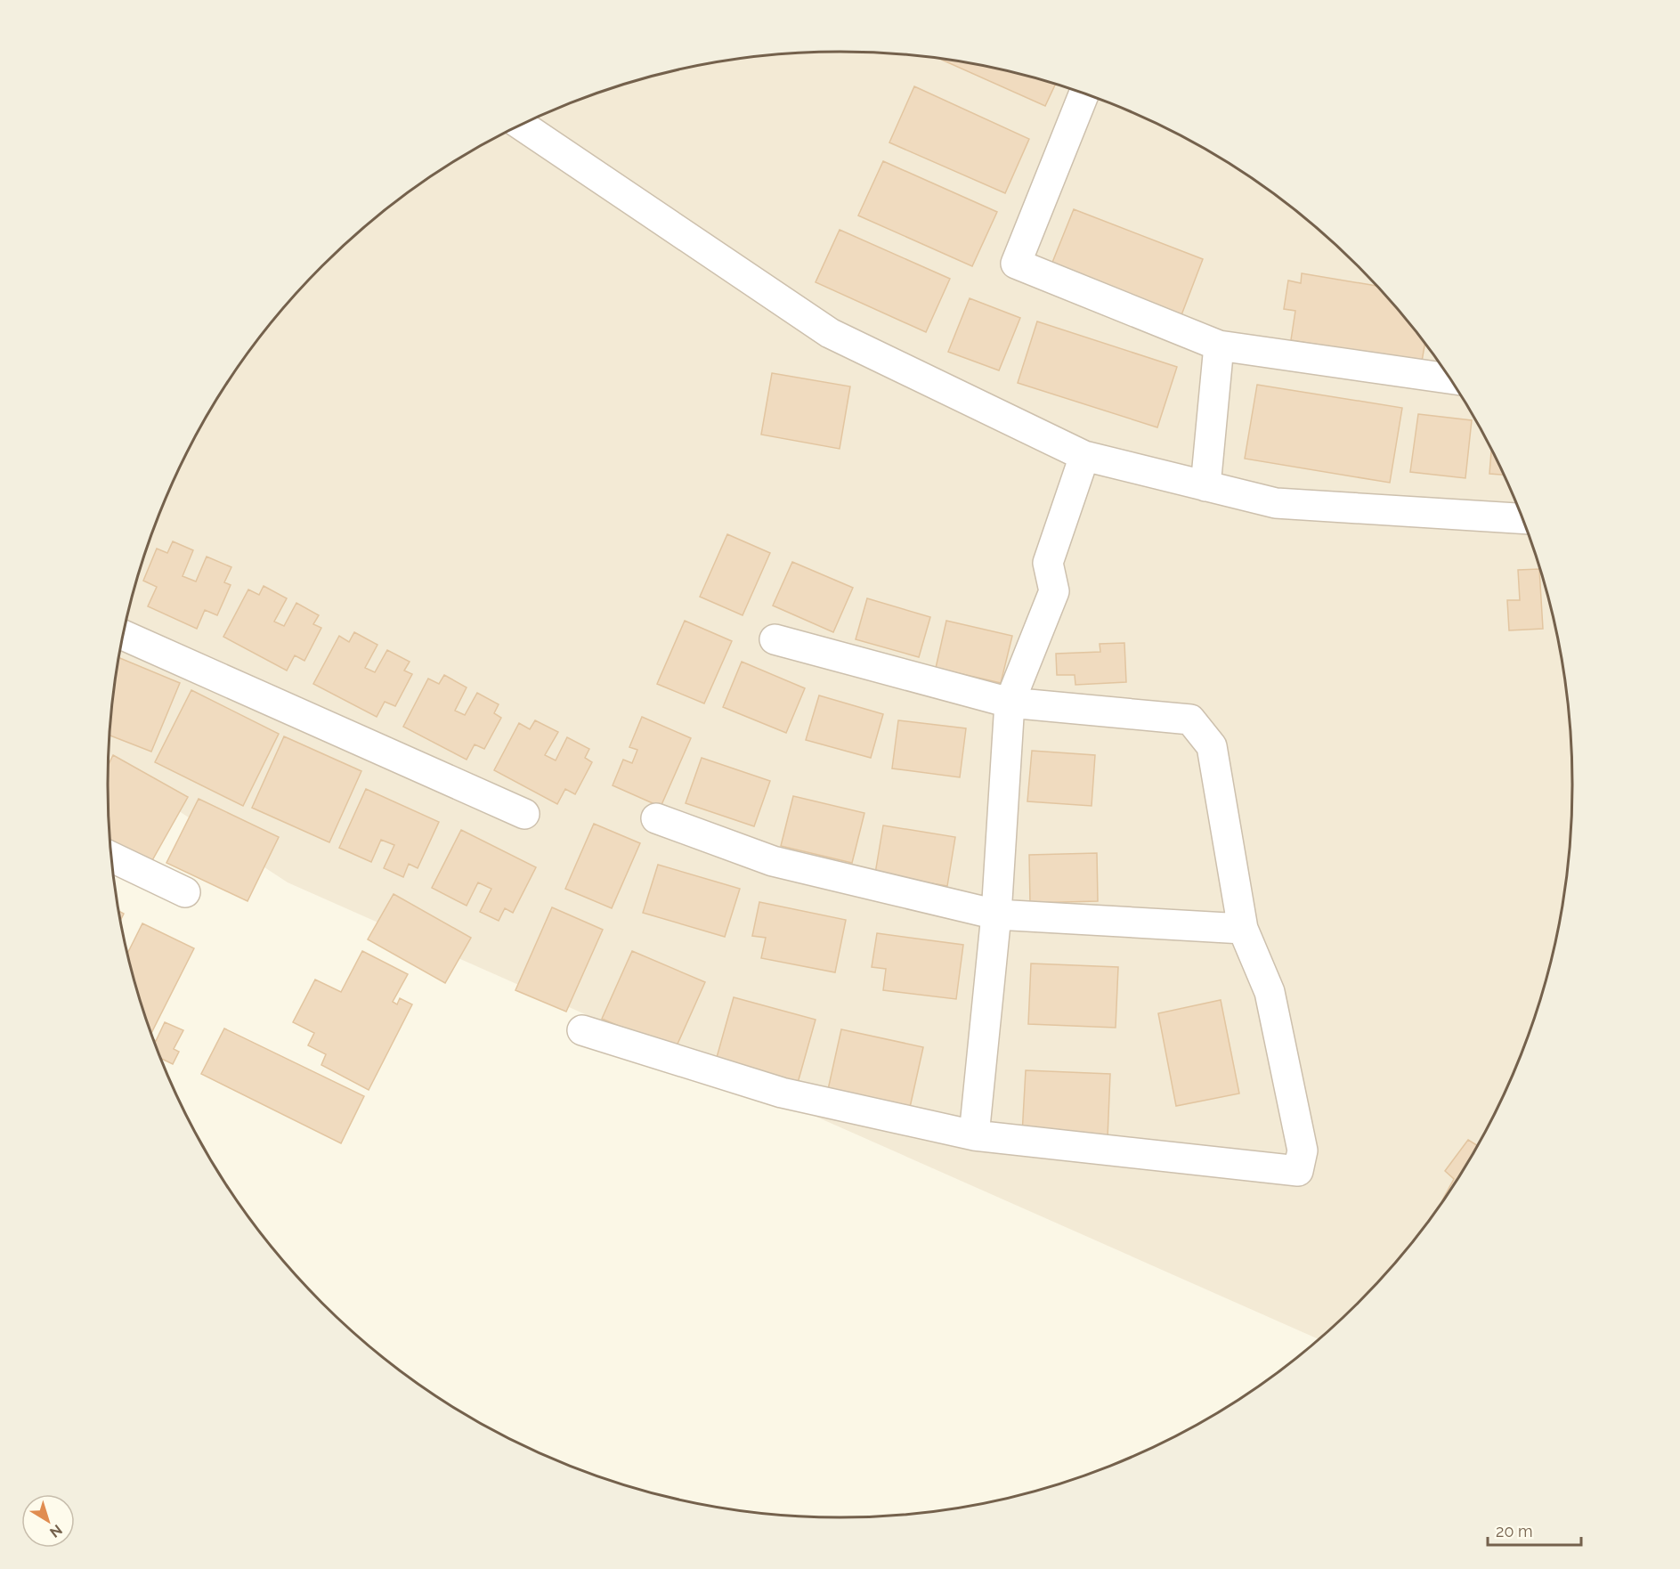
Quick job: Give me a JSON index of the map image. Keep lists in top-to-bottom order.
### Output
{
  "scale_bar": "20 m",
  "north": "bottom right"
}
